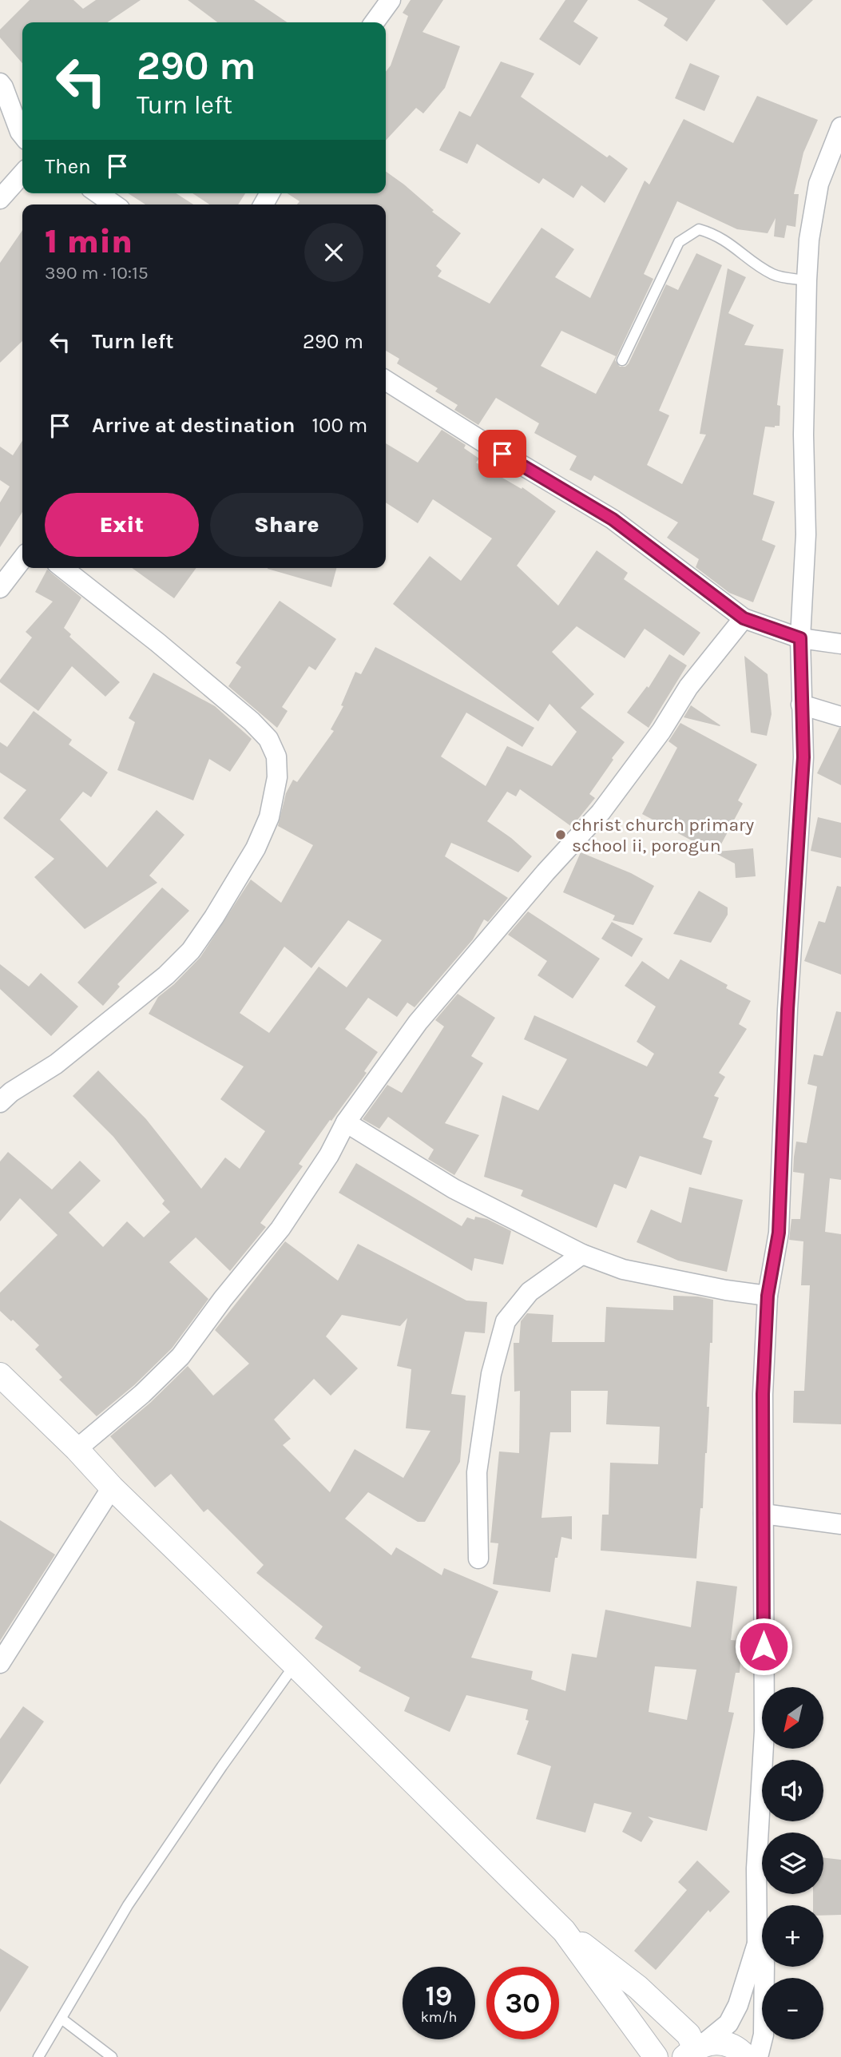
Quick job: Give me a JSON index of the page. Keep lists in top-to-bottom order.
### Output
{
  "places": ["christ church primary school ii, porogun"],
  "north": "bottom left",
  "page": {
    "turn": ["290 m", "Turn left"],
    "then": "Then",
    "heading": ["1 min", "390 m · 10:15"],
    "list": [
      {
        "name": "Turn left",
        "value": "290 m"
      },
      {
        "name": "Arrive at destination",
        "value": "100 m"
      }
    ],
    "buttons": ["Exit", "Share"],
    "map_buttons": ["+", "−"],
    "speed": "19 km/h",
    "limit": "30"
  }
}
